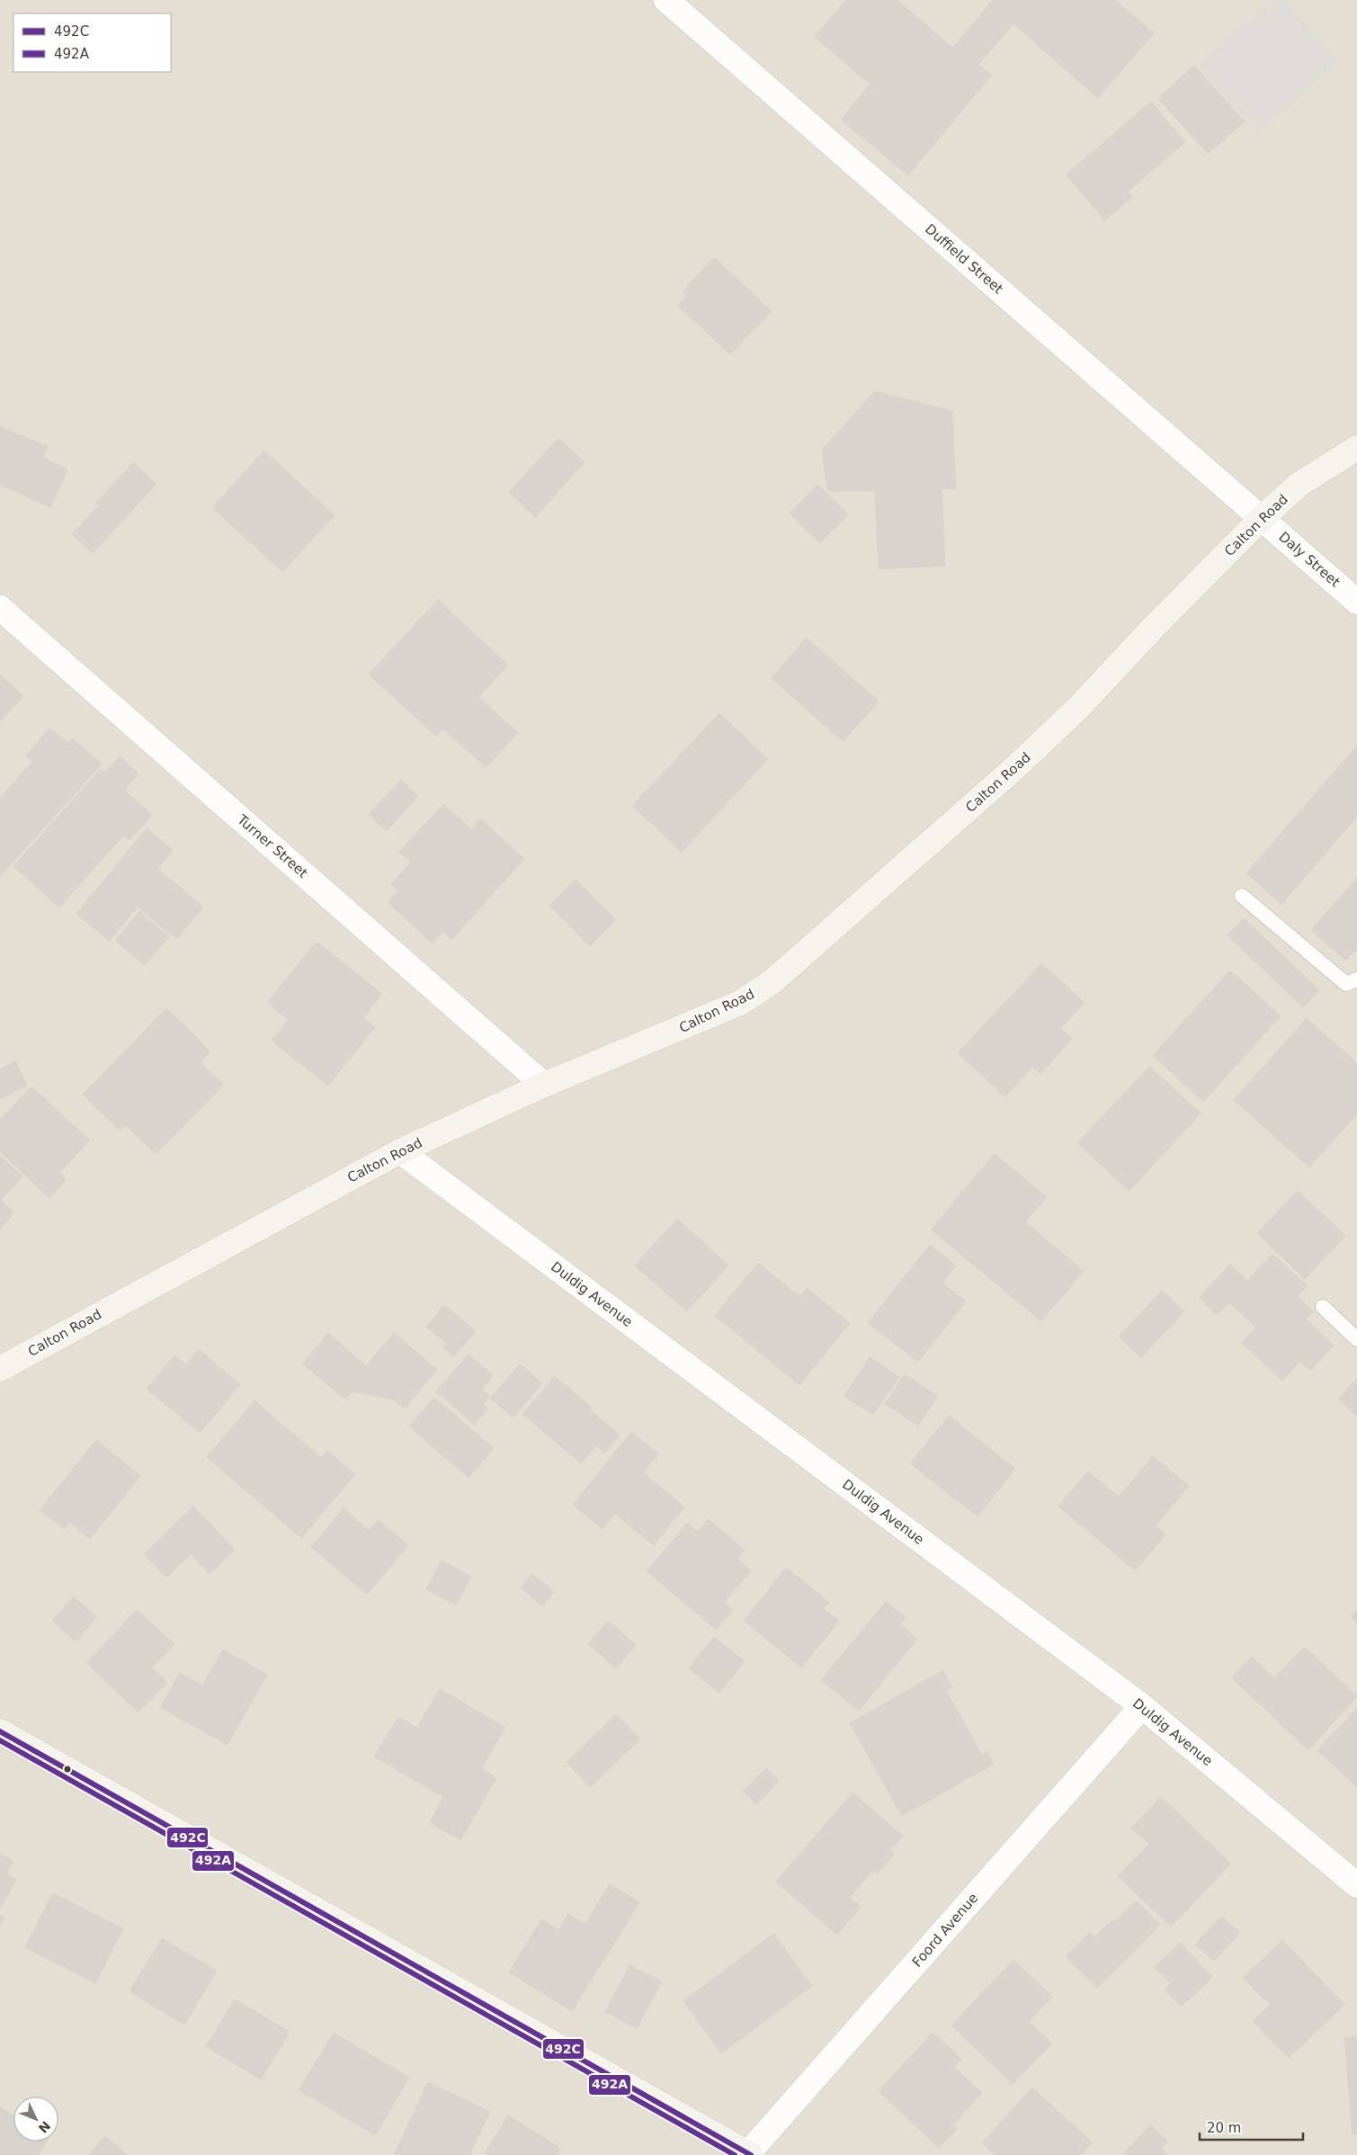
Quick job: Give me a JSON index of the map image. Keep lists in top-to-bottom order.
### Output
{
  "streets": {
    "main road": ["Calton Road"],
    "street": [
      "Duffield Street",
      "Daly Street",
      "Turner Street",
      "Duldig Avenue",
      "Foord Avenue"
    ]
  },
  "crossings": [
    ["Duffield Street", "Calton Road"],
    ["Duffield Street", "Daly Street"],
    ["Calton Road", "Daly Street"],
    ["Calton Road", "Turner Street"],
    ["Calton Road", "Duldig Avenue"],
    ["Duldig Avenue", "Foord Avenue"]
  ],
  "lines": ["transit line 492C", "transit line 492A"],
  "legend": ["492C", "492A"],
  "scale_bar": "20 m",
  "north": "bottom right"
}
